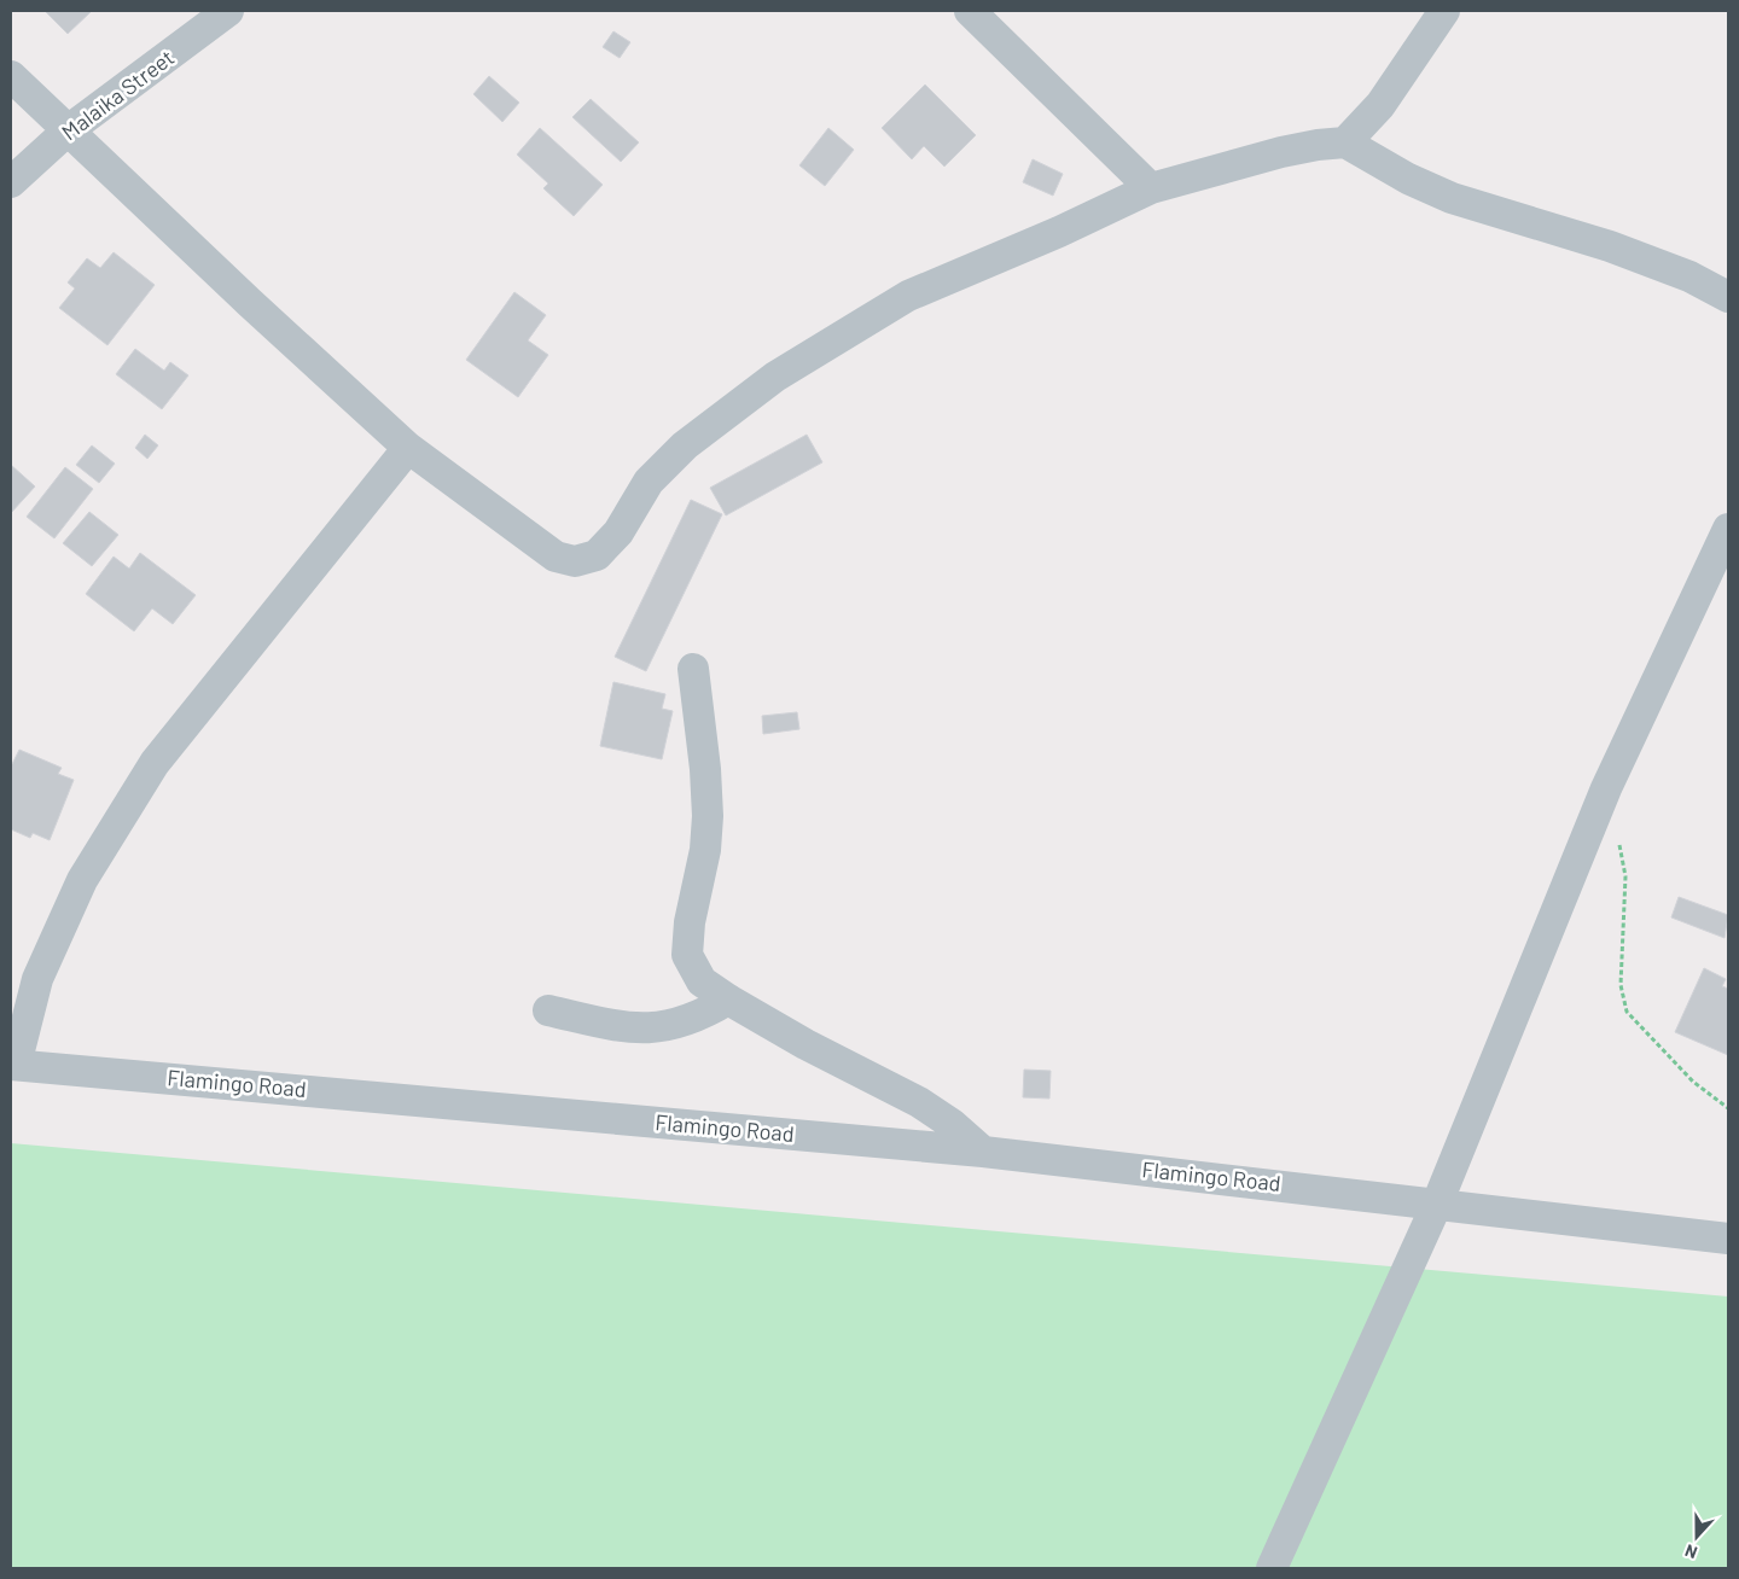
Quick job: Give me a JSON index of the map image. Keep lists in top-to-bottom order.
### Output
{
  "streets": {
    "street": ["Malaika Street", "Flamingo Road"]
  },
  "north": "bottom"
}
